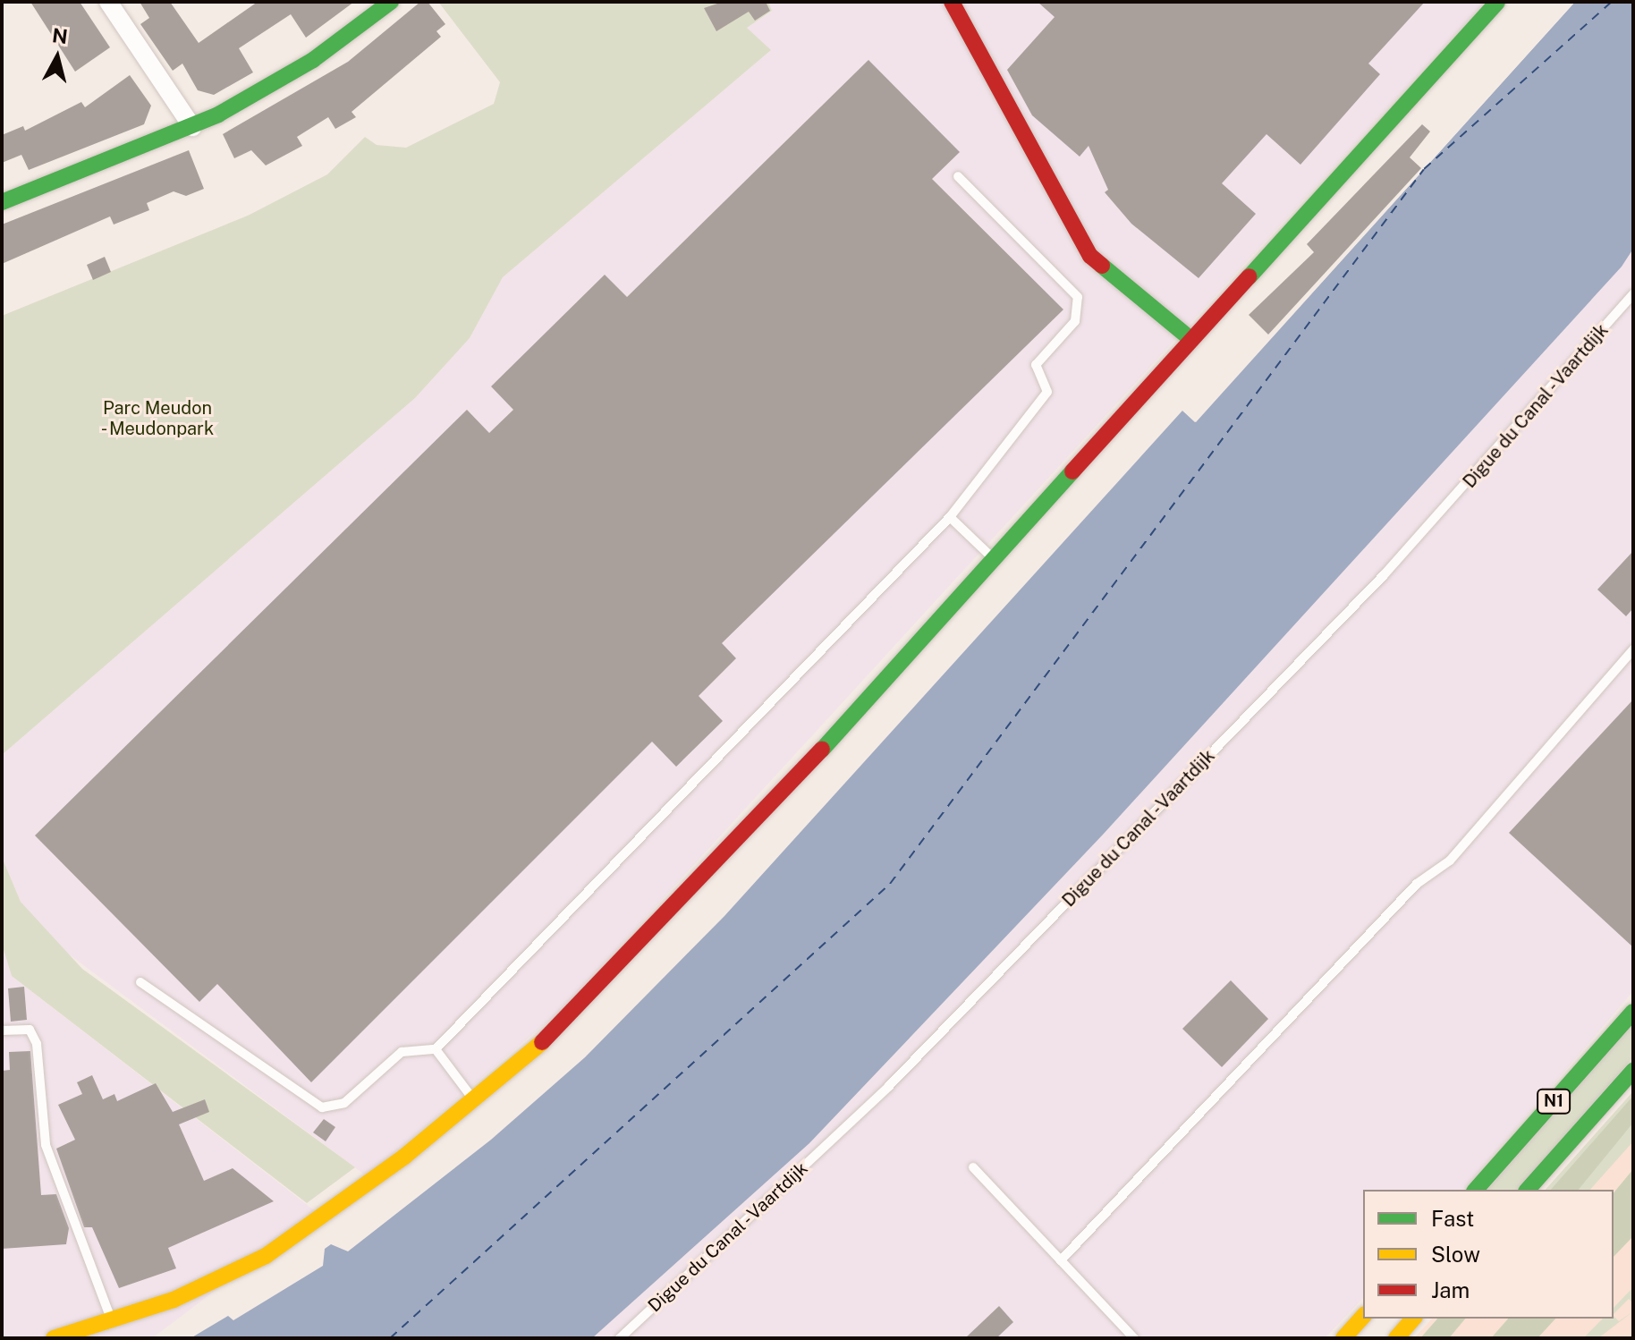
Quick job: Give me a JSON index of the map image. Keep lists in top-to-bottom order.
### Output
{
  "streets": {
    "main road": ["N1"],
    "lane": ["Digue du Canal - Vaartdijk"]
  },
  "parks": ["Parc Meudon - Meudonpark"],
  "legend": ["Fast", "Slow", "Jam"],
  "north": "top"
}
